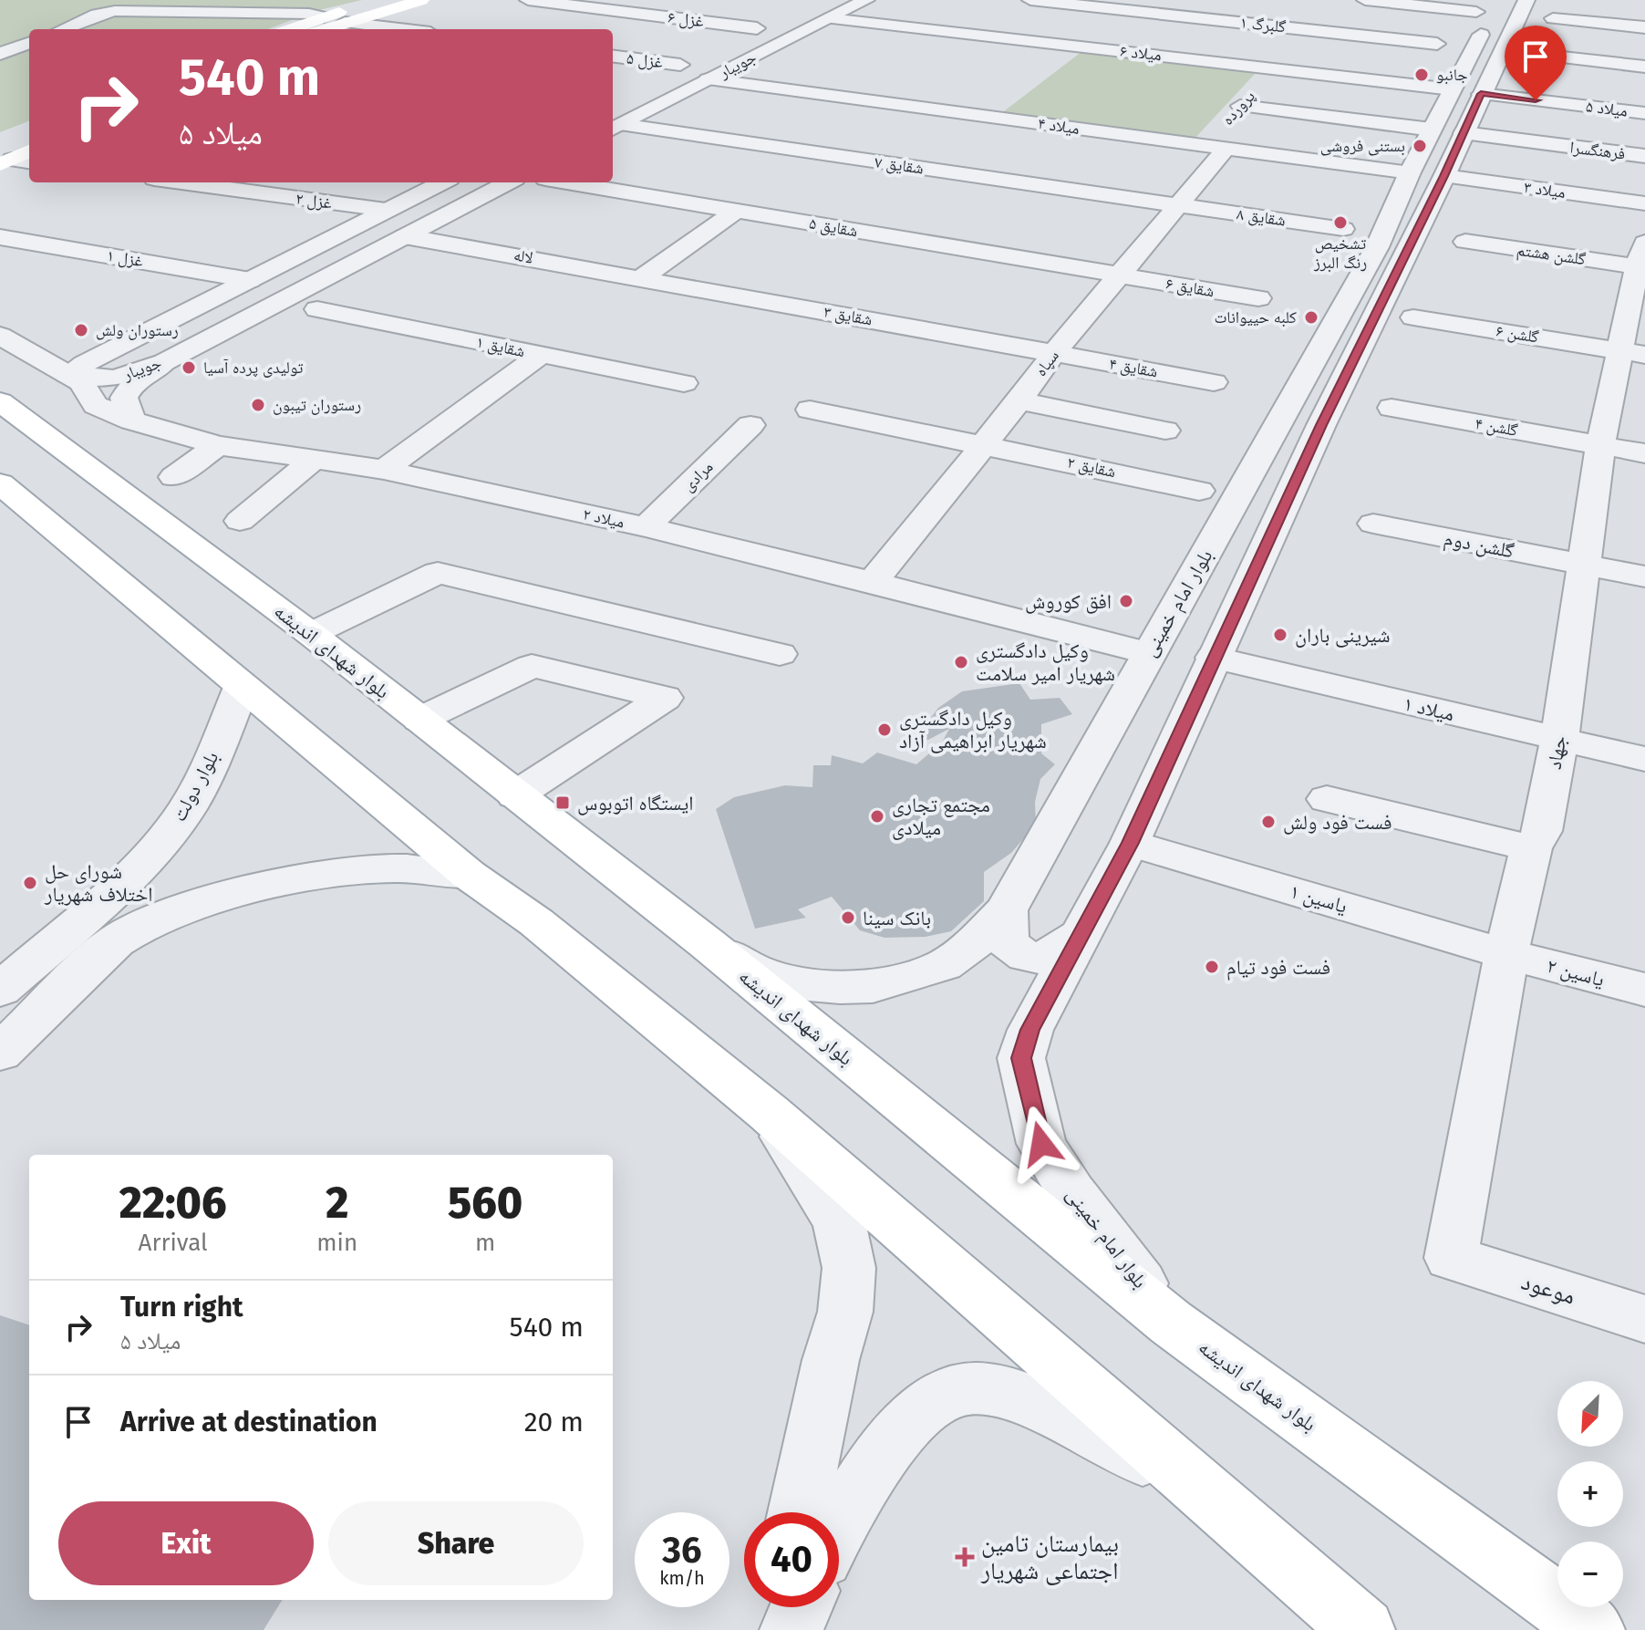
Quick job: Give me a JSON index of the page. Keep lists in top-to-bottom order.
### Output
{
  "streets": {
    "main road": ["بلوار شهدای اندیشه"],
    "street": [
      "غزل ۶",
      "گلبرگ ۱",
      "میلاد ۶",
      "غزل ۵",
      "جویبار",
      "پرورده",
      "میلاد ۵",
      "میلاد ۴",
      "فرهنگسرا",
      "شقایق ۷",
      "میلاد ۳",
      "غزل ۲",
      "شقایق ۸",
      "شقایق ۵",
      "گلشن هشتم",
      "لاله",
      "غزل ۱",
      "شقایق ۶",
      "شقایق ۳",
      "گلشن ۶",
      "شقایق ۱",
      "سپاه",
      "شقایق ۴",
      "گلشن ۴",
      "شقایق ۲",
      "مرادی",
      "میلاد ۲",
      "گلشن دوم",
      "بلوار امام خمینی",
      "میلاد ۱",
      "جهاد",
      "بلوار دولت",
      "یاسین ۱",
      "یاسین ۲",
      "موعود"
    ]
  },
  "crossings": [
    ["غزل ۶", "جویبار"],
    ["گلبرگ ۱", "پرورده"],
    ["میلاد ۶", "جویبار"],
    ["میلاد ۶", "پرورده"],
    ["میلاد ۶", "میلاد ۵"],
    ["میلاد ۶", "بلوار امام خمینی"],
    ["جویبار", "میلاد ۴"],
    ["جویبار", "شقایق ۷"],
    ["جویبار", "غزل ۲"],
    ["جویبار", "لاله"],
    ["جویبار", "غزل ۱"],
    ["جویبار", "میلاد ۲"],
    ["پرورده", "میلاد ۴"],
    ["پرورده", "فرهنگسرا"],
    ["پرورده", "سپاه"],
    ["میلاد ۵", "بلوار امام خمینی"],
    ["میلاد ۴", "میلاد ۳"],
    ["میلاد ۴", "سپاه"],
    ["میلاد ۴", "بلوار امام خمینی"],
    ["فرهنگسرا", "بلوار امام خمینی"],
    ["شقایق ۷", "شقایق ۸"],
    ["شقایق ۷", "سپاه"],
    ["میلاد ۳", "بلوار امام خمینی"],
    ["شقایق ۸", "سپاه"],
    ["شقایق ۵", "شقایق ۶"],
    ["شقایق ۵", "سپاه"],
    ["گلشن هشتم", "جهاد"],
    ["لاله", "شقایق ۳"],
    ["شقایق ۶", "سپاه"],
    ["شقایق ۳", "سپاه"],
    ["شقایق ۳", "شقایق ۴"],
    ["گلشن ۶", "جهاد"],
    ["سپاه", "شقایق ۴"],
    ["سپاه", "شقایق ۲"],
    ["سپاه", "میلاد ۲"],
    ["گلشن ۴", "جهاد"],
    ["مرادی", "میلاد ۲"],
    ["میلاد ۲", "بلوار امام خمینی"],
    ["گلشن دوم", "جهاد"],
    ["بلوار امام خمینی", "بلوار شهدای اندیشه"],
    ["بلوار امام خمینی", "میلاد ۱"],
    ["بلوار امام خمینی", "یاسین ۱"],
    ["میلاد ۱", "جهاد"],
    ["جهاد", "یاسین ۱"],
    ["جهاد", "یاسین ۲"],
    ["جهاد", "موعود"],
    ["یاسین ۱", "یاسین ۲"]
  ],
  "places": {
    "other": [
      "جانبو",
      "بستنی فروشی",
      "تشخیص رنگ البرز",
      "کلبه حییوانات",
      "رستوران ولش",
      "تولیدی پرده آسیا",
      "رستوران تیبون",
      "افق کوروش",
      "شیرینی باران",
      "وکیل دادگستری شهریار امیر سلامت",
      "وکیل دادگستری شهریار ابراهیمی آزاد",
      "مجتمع تجاری میلادی",
      "فست فود ولش",
      "شورای حل اختلاف شهریار",
      "بانک سینا",
      "فست فود تیام"
    ],
    "transit": ["ایستگاه اتوبوس"],
    "health": ["بیمارستان تامین اجتماعی شهریار"]
  },
  "north": "bottom left",
  "page": {
    "turn": ["540 m", "میلاد ۵"],
    "eta": [
      "22:06",
      "Arrival",
      "2",
      "min",
      "560",
      "m"
    ],
    "list": [
      {
        "name": "Turn right",
        "note": "میلاد ۵",
        "value": "540 m"
      },
      {
        "name": "Arrive at destination",
        "value": "20 m"
      }
    ],
    "map_buttons": ["+", "−"],
    "buttons": ["Exit", "Share"],
    "speed": "36 km/h",
    "limit": "40"
  }
}
